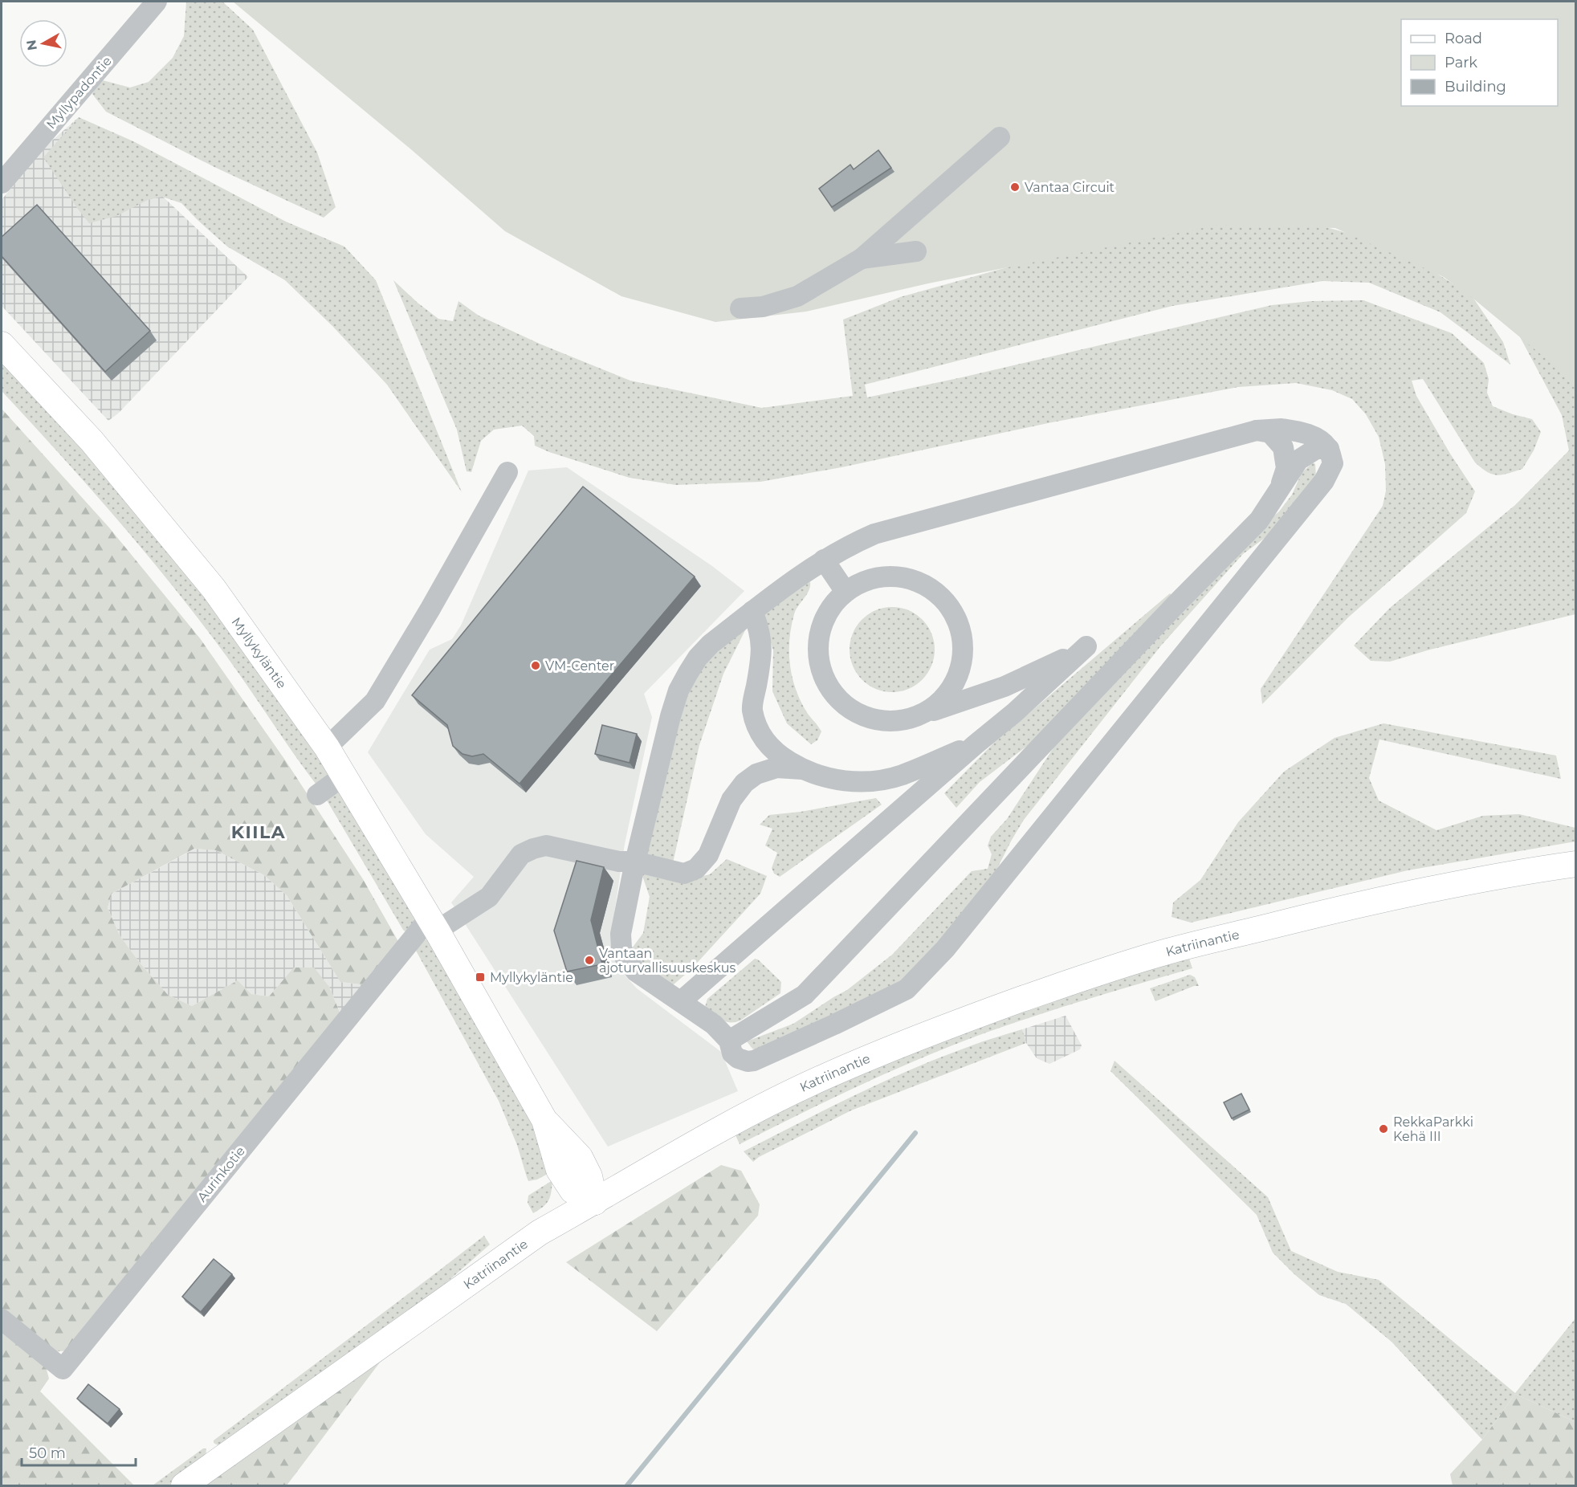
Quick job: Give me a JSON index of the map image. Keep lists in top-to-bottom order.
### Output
{
  "streets": {
    "main road": ["Myllykyläntie", "Katriinantie"],
    "street": ["Myllypadontie", "Aurinkotie"]
  },
  "crossings": [
    ["Myllykyläntie", "Katriinantie"],
    ["Myllykyläntie", "Aurinkotie"]
  ],
  "districts": ["KIILA"],
  "places": {
    "other": [
      "Vantaa Circuit",
      "VM-Center",
      "Vantaan ajoturvallisuuskeskus",
      "RekkaParkki Kehä III"
    ],
    "transit": ["Myllykyläntie"]
  },
  "legend": ["Road", "Park", "Building"],
  "scale_bar": "50 m",
  "north": "left"
}
